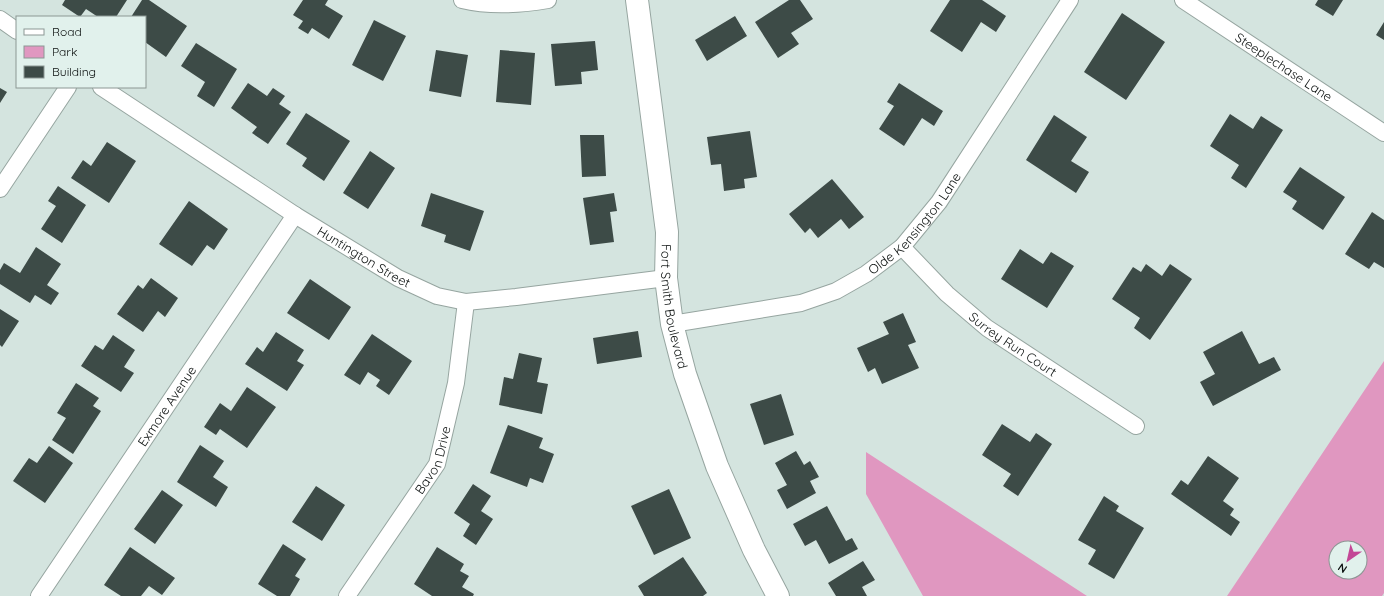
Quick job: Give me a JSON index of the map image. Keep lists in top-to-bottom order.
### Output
{
  "streets": {
    "street": [
      "Steeplechase Lane",
      "Olde Kensington Lane",
      "Huntington Street",
      "Fort Smith Boulevard",
      "Surrey Run Court",
      "Exmore Avenue",
      "Bavon Drive"
    ]
  },
  "crossings": [
    ["Olde Kensington Lane", "Fort Smith Boulevard"],
    ["Olde Kensington Lane", "Surrey Run Court"],
    ["Huntington Street", "Fort Smith Boulevard"],
    ["Huntington Street", "Exmore Avenue"],
    ["Huntington Street", "Bavon Drive"]
  ],
  "legend": ["Road", "Park", "Building"],
  "north": "bottom left"
}
